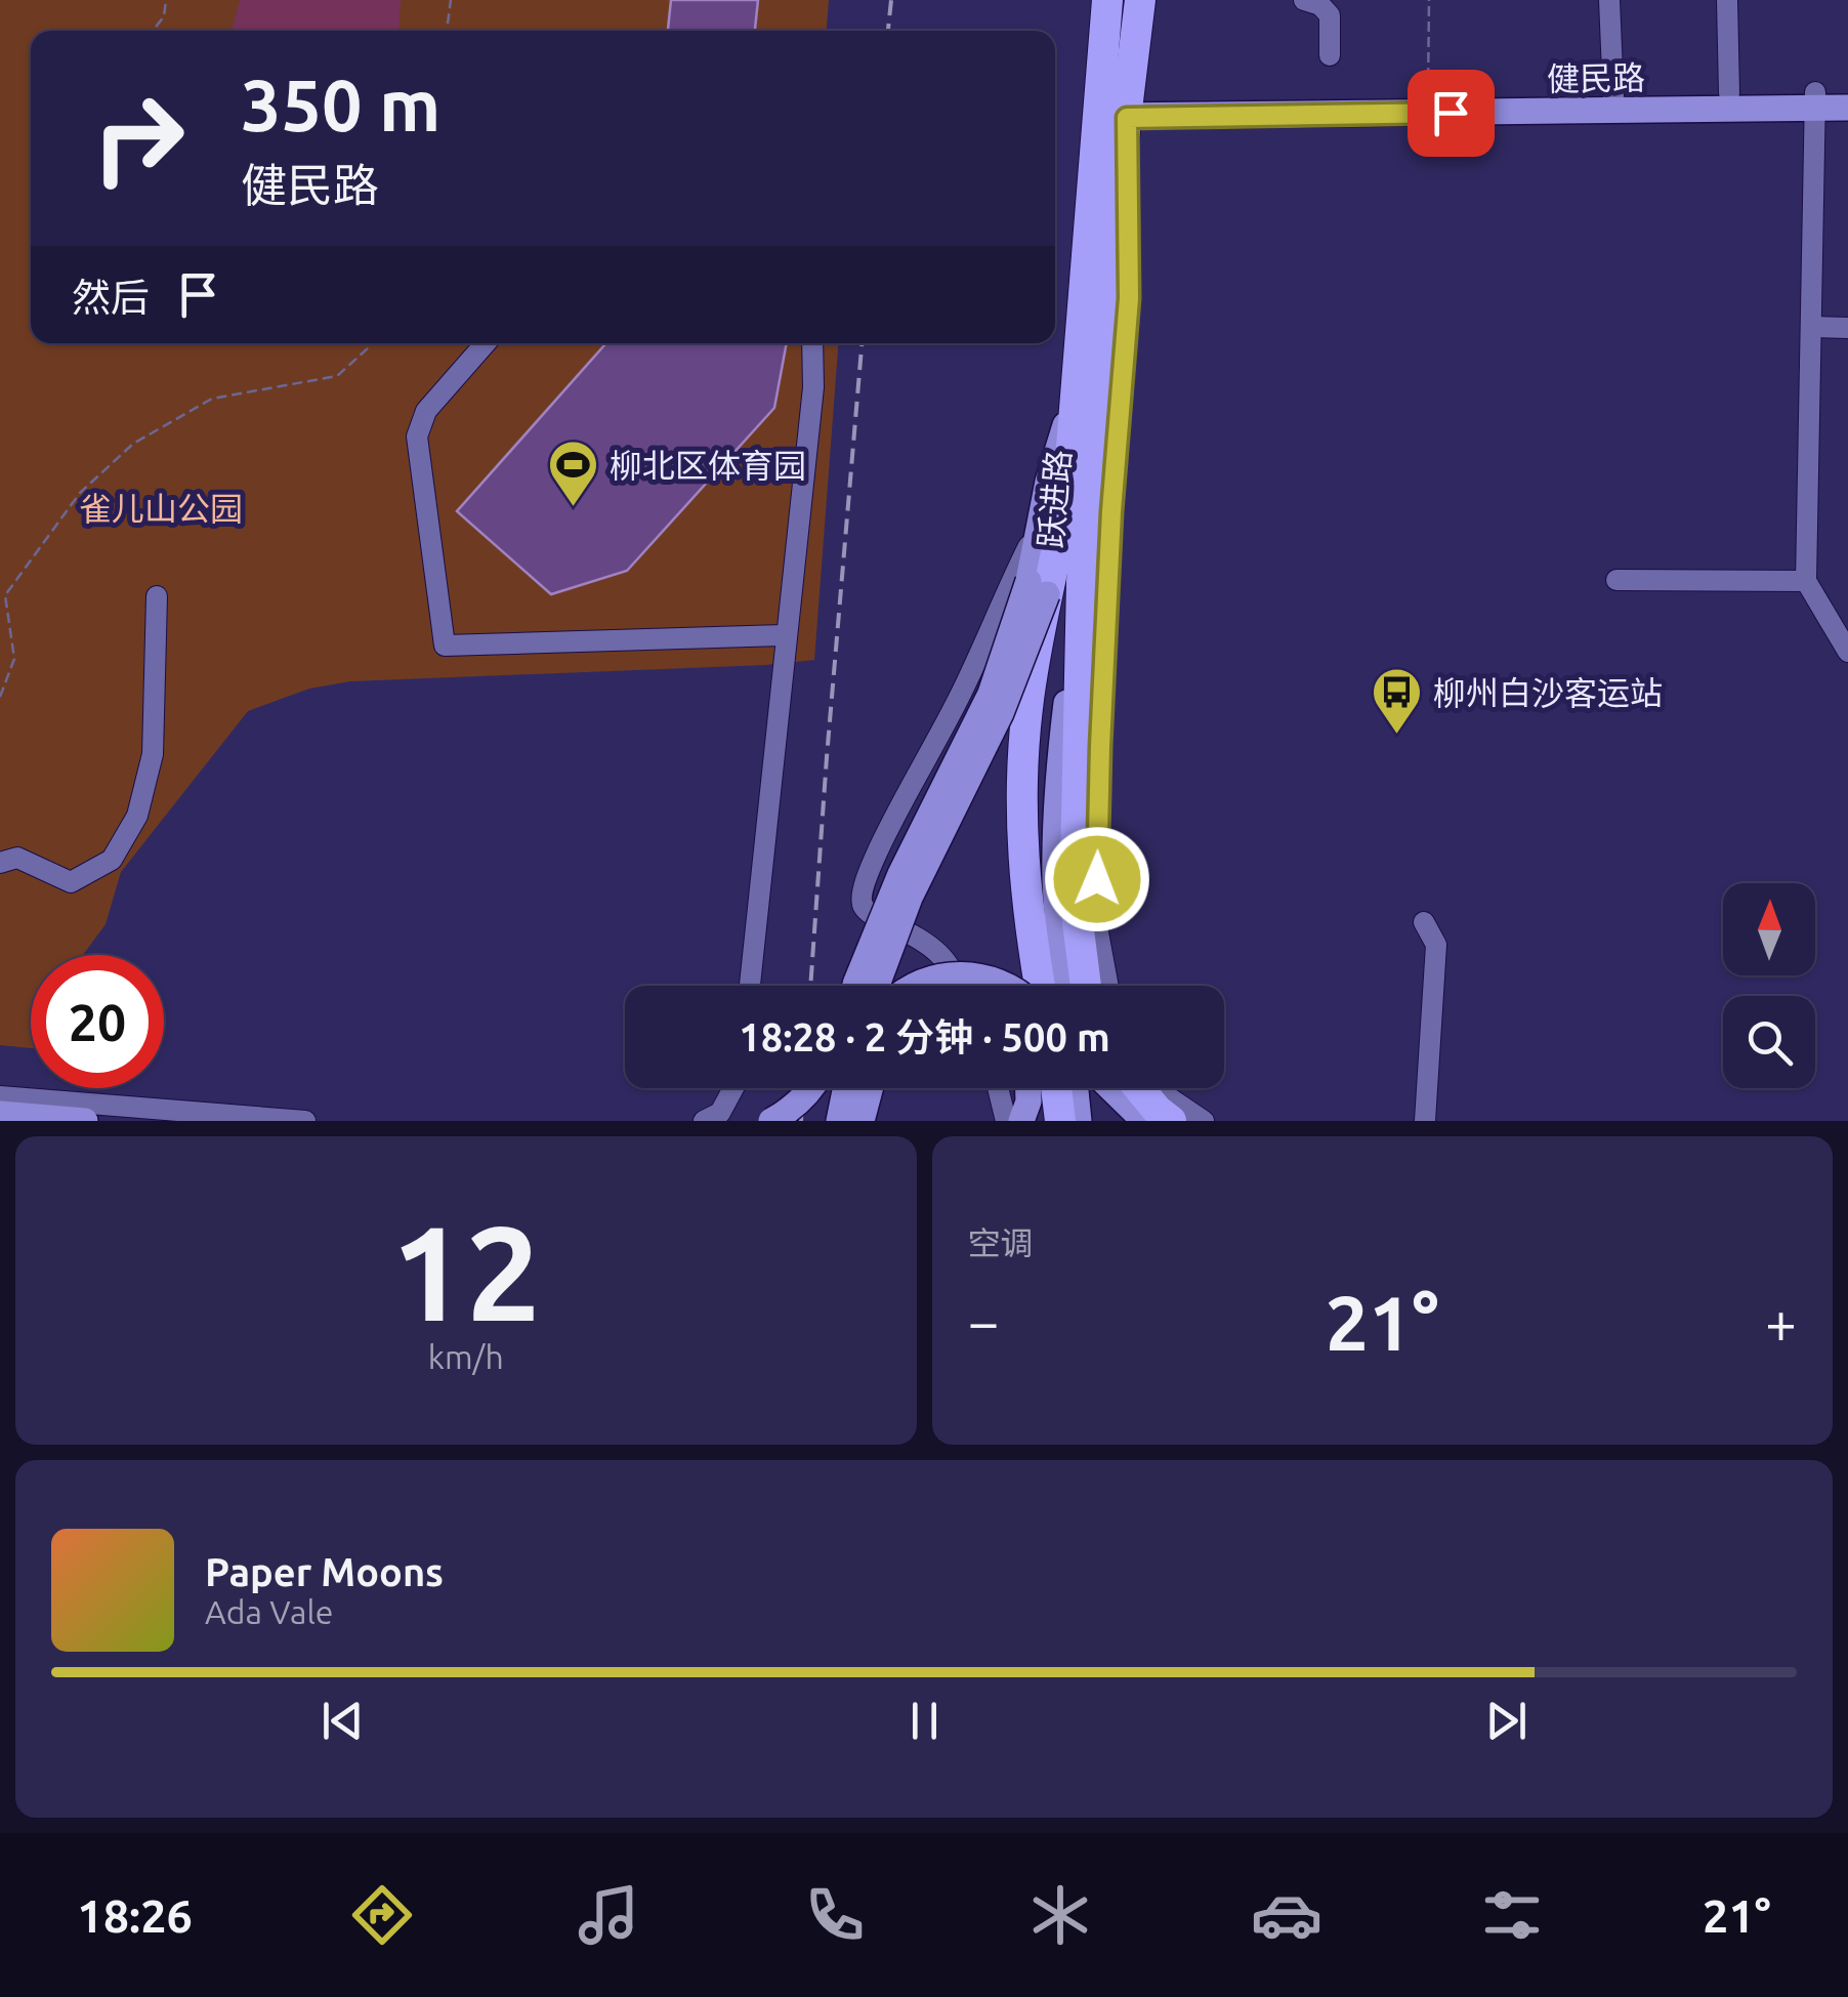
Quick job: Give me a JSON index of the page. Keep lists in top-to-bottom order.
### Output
{
  "streets": {
    "highway": ["跃进路"],
    "main road": ["健民路"]
  },
  "crossings": [
    ["健民路", "跃进路"]
  ],
  "parks": ["雀儿山公园"],
  "places": {
    "sports": ["柳北区体育园"],
    "bus stop": ["柳州白沙客运站"]
  },
  "north": "top",
  "page": {
    "turn": ["350 m", "健民路"],
    "then": "然后",
    "limit": "20",
    "trip": "18:28 · 2 分钟 · 500 m",
    "tile": [
      ["12", "km/h"],
      "空调"
    ],
    "heat": ["−", "21°", "+"],
    "song": ["Paper Moons", "Ada Vale"],
    "tabs": ["18:26", "21°"]
  }
}
